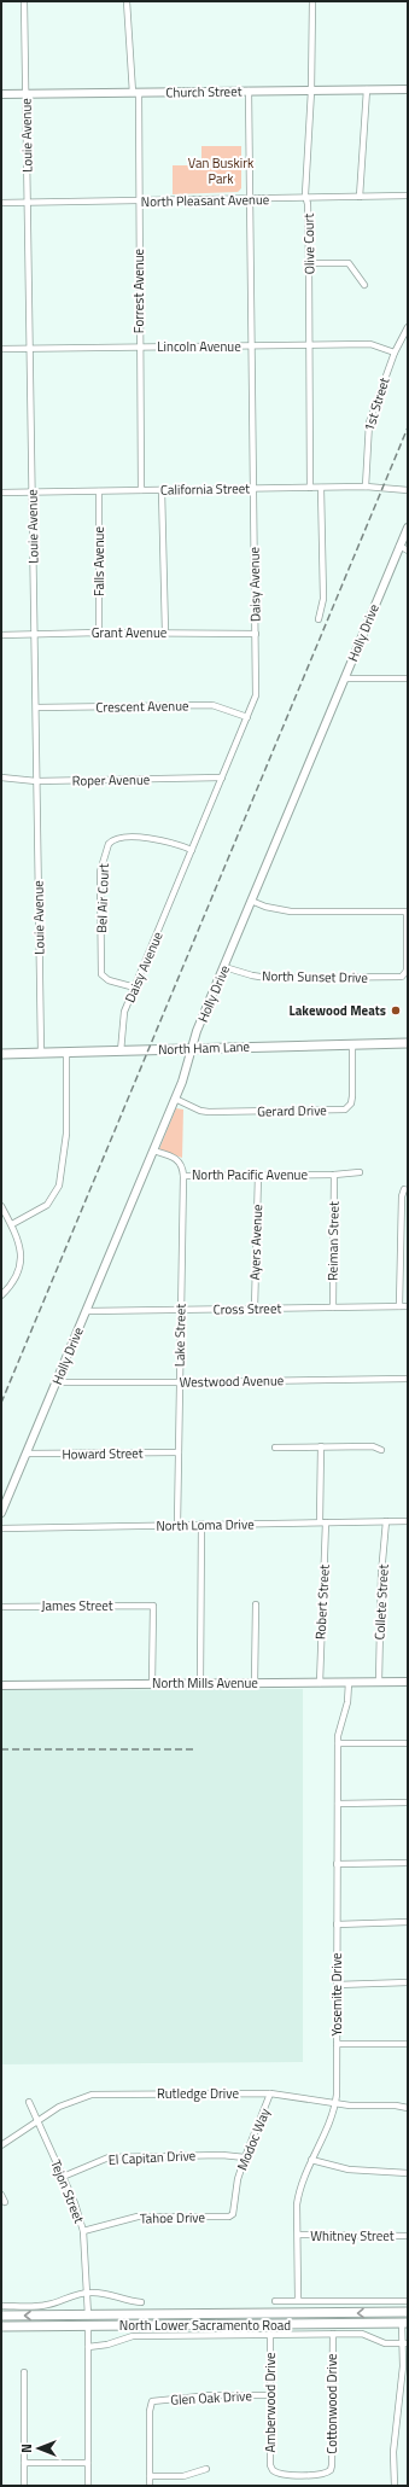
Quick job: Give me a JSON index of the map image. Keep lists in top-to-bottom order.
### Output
{
  "streets": {
    "main road": ["North Ham Lane", "North Lower Sacramento Road"],
    "street": [
      "Church Street",
      "Louie Avenue",
      "North Pleasant Avenue",
      "Olive Court",
      "Forrest Avenue",
      "Lincoln Avenue",
      "1st Street",
      "California Street",
      "Falls Avenue",
      "Daisy Avenue",
      "Grant Avenue",
      "Holly Drive",
      "Crescent Avenue",
      "Roper Avenue",
      "Bel Air Court",
      "North Sunset Drive",
      "Gerard Drive",
      "North Pacific Avenue",
      "Reiman Street",
      "Ayers Avenue",
      "Cross Street",
      "Lake Street",
      "Westwood Avenue",
      "Howard Street",
      "North Loma Drive",
      "Robert Street",
      "Collete Street",
      "James Street",
      "North Mills Avenue",
      "Yosemite Drive",
      "Rutledge Drive",
      "Modoc Way",
      "El Capitan Drive",
      "Tejon Street",
      "Tahoe Drive",
      "Whitney Street",
      "Glen Oak Drive",
      "Amberwood Drive",
      "Cottonwood Drive"
    ]
  },
  "crossings": [
    ["Church Street", "Louie Avenue"],
    ["Church Street", "Olive Court"],
    ["Church Street", "Forrest Avenue"],
    ["Church Street", "Daisy Avenue"],
    ["Louie Avenue", "North Pleasant Avenue"],
    ["Louie Avenue", "Lincoln Avenue"],
    ["Louie Avenue", "California Street"],
    ["Louie Avenue", "Grant Avenue"],
    ["Louie Avenue", "Crescent Avenue"],
    ["Louie Avenue", "Roper Avenue"],
    ["Louie Avenue", "North Ham Lane"],
    ["North Pleasant Avenue", "Olive Court"],
    ["North Pleasant Avenue", "Forrest Avenue"],
    ["North Pleasant Avenue", "Daisy Avenue"],
    ["Olive Court", "Lincoln Avenue"],
    ["Olive Court", "California Street"],
    ["Forrest Avenue", "Lincoln Avenue"],
    ["Forrest Avenue", "California Street"],
    ["Lincoln Avenue", "1st Street"],
    ["Lincoln Avenue", "Daisy Avenue"],
    ["1st Street", "California Street"],
    ["California Street", "Falls Avenue"],
    ["California Street", "Daisy Avenue"],
    ["Falls Avenue", "Grant Avenue"],
    ["Daisy Avenue", "Grant Avenue"],
    ["Daisy Avenue", "Crescent Avenue"],
    ["Daisy Avenue", "Roper Avenue"],
    ["Daisy Avenue", "Bel Air Court"],
    ["Daisy Avenue", "North Ham Lane"],
    ["Holly Drive", "North Sunset Drive"],
    ["Holly Drive", "North Ham Lane"],
    ["Holly Drive", "Gerard Drive"],
    ["Holly Drive", "North Pacific Avenue"],
    ["Holly Drive", "Cross Street"],
    ["Holly Drive", "Westwood Avenue"],
    ["Holly Drive", "Howard Street"],
    ["North Ham Lane", "Gerard Drive"],
    ["North Pacific Avenue", "Reiman Street"],
    ["North Pacific Avenue", "Ayers Avenue"],
    ["North Pacific Avenue", "Lake Street"],
    ["Reiman Street", "Cross Street"],
    ["Ayers Avenue", "Cross Street"],
    ["Cross Street", "Lake Street"],
    ["Lake Street", "Westwood Avenue"],
    ["Lake Street", "Howard Street"],
    ["Lake Street", "North Loma Drive"],
    ["North Loma Drive", "Robert Street"],
    ["North Loma Drive", "Collete Street"],
    ["Robert Street", "North Mills Avenue"],
    ["Collete Street", "North Mills Avenue"],
    ["James Street", "North Mills Avenue"],
    ["North Mills Avenue", "Yosemite Drive"],
    ["Yosemite Drive", "Rutledge Drive"],
    ["Yosemite Drive", "Whitney Street"],
    ["Rutledge Drive", "Modoc Way"],
    ["Rutledge Drive", "Tejon Street"],
    ["Modoc Way", "El Capitan Drive"],
    ["Modoc Way", "Tahoe Drive"],
    ["El Capitan Drive", "Tejon Street"],
    ["Tejon Street", "Tahoe Drive"],
    ["Tejon Street", "North Lower Sacramento Road"],
    ["Glen Oak Drive", "Amberwood Drive"],
    ["Amberwood Drive", "Cottonwood Drive"]
  ],
  "parks": ["Van Buskirk Park"],
  "places": ["Lakewood Meats"],
  "north": "left"
}
